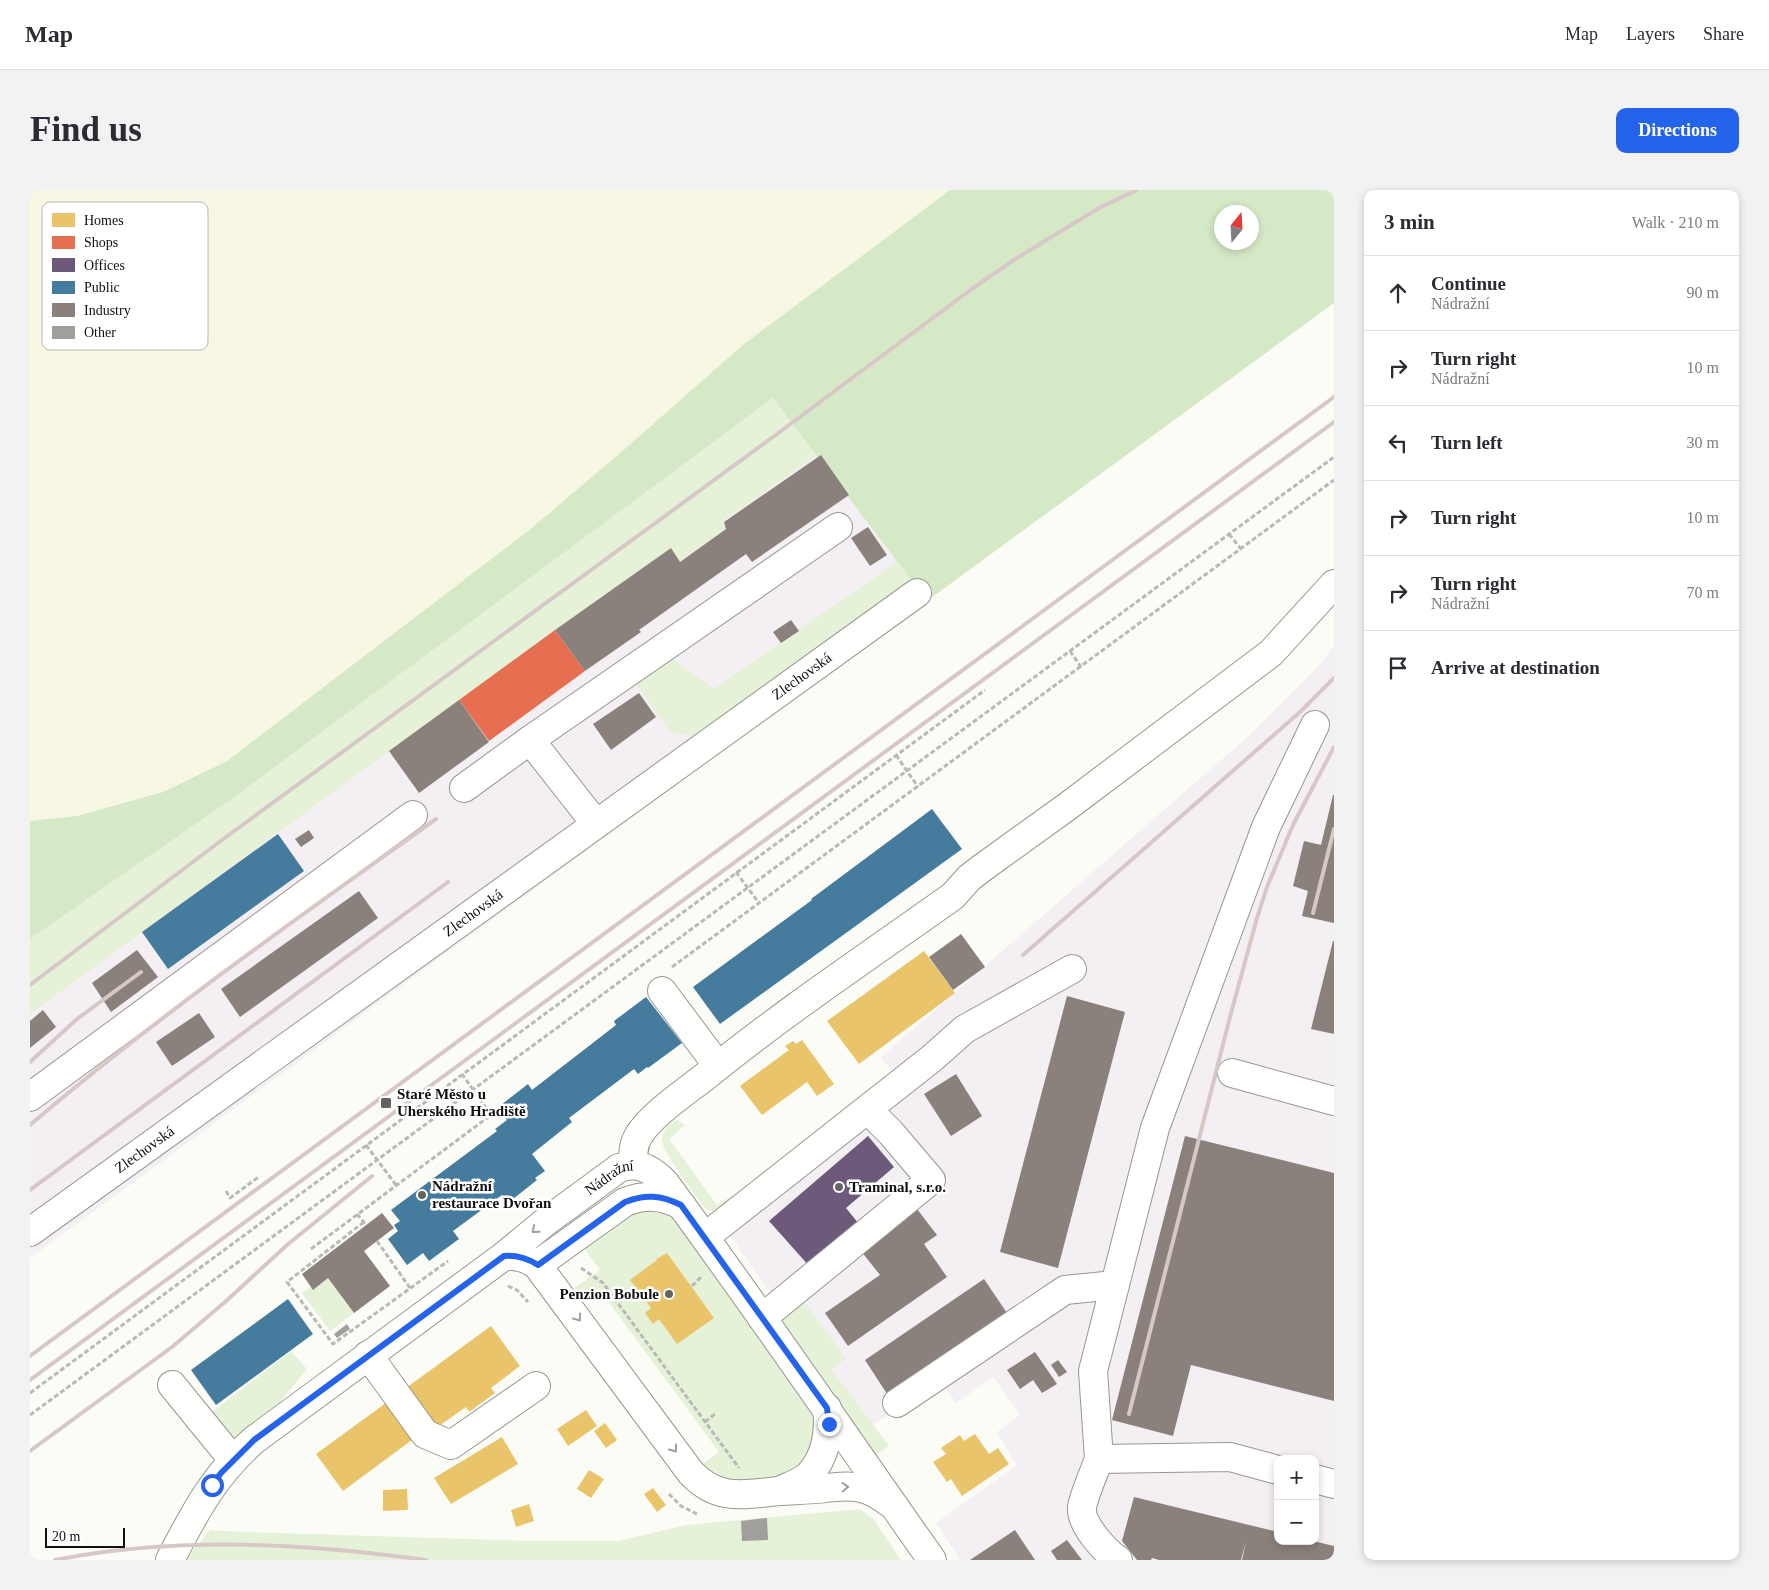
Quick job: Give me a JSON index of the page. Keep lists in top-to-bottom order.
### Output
{
  "streets": {
    "street": ["Zlechovská", "Nádražní"]
  },
  "places": {
    "transit": ["Staré Město u Uherského Hradiště"],
    "other": ["Traminal, s.r.o.", "Nádražní restaurace Dvořan", "Penzion Bobule"]
  },
  "legend": [
    "Homes",
    "Shops",
    "Offices",
    "Public",
    "Industry",
    "Other"
  ],
  "scale_bar": "20 m",
  "north": "top",
  "page": {
    "header": "Map",
    "nav": ["Map", "Layers", "Share"],
    "buttons": "Directions",
    "title": "Find us",
    "heading": ["3 min", "Walk · 210 m"],
    "list": [
      ["Continue", "Nádražní", "90 m"],
      ["Turn right", "Nádražní", "10 m"],
      ["Turn left", "30 m"],
      ["Turn right", "10 m"],
      ["Turn right", "Nádražní", "70 m"],
      "Arrive at destination"
    ],
    "map_buttons": ["+", "−"],
    "scale": "20 m"
  }
}
